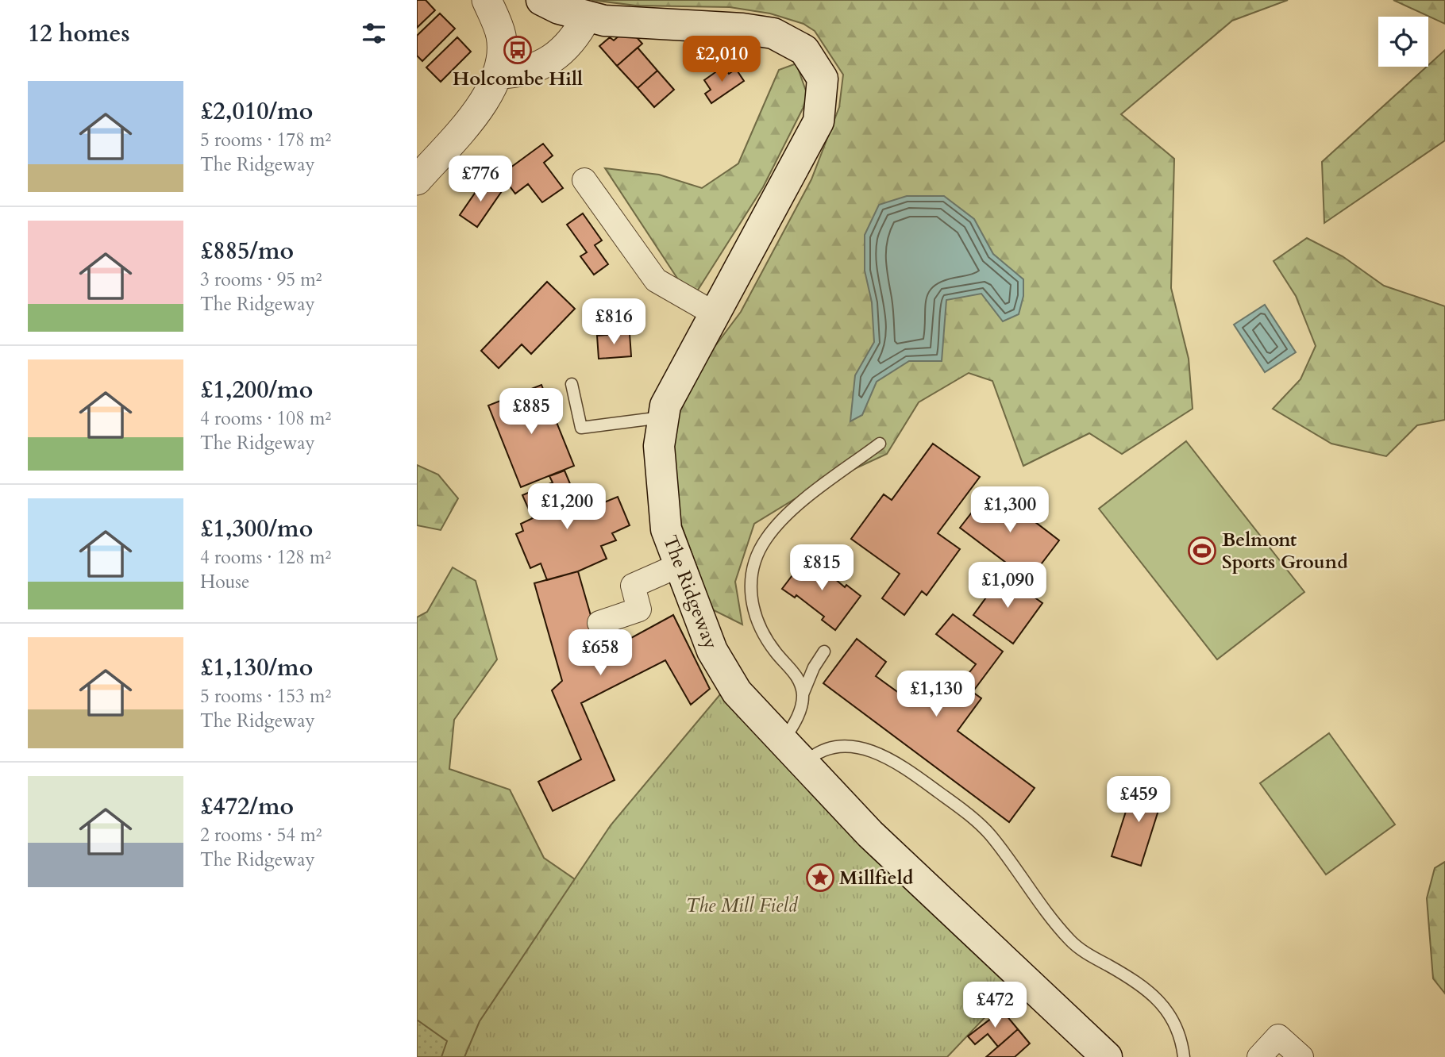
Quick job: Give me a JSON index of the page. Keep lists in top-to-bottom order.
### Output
{
  "streets": {
    "main road": ["The Ridgeway"]
  },
  "parks": ["The Mill Field"],
  "places": {
    "bus stop": ["Holcombe Hill"],
    "sports": ["Belmont Sports Ground"],
    "place": ["Millfield"]
  },
  "page": {
    "heading": "12 homes",
    "price": [
      "£2,010",
      "£776",
      "£816",
      "£885",
      "£1,200",
      "£1,300",
      "£815",
      "£1,090",
      "£658",
      "£1,130",
      "£459",
      "£472"
    ],
    "list": [
      {
        "name": "£2,010/mo",
        "note": "5 rooms · 178 m² · The Ridgeway"
      },
      {
        "name": "£885/mo",
        "note": "3 rooms · 95 m² · The Ridgeway"
      },
      {
        "name": "£1,200/mo",
        "note": "4 rooms · 108 m² · The Ridgeway"
      },
      {
        "name": "£1,300/mo",
        "note": "4 rooms · 128 m² · House"
      },
      {
        "name": "£1,130/mo",
        "note": "5 rooms · 153 m² · The Ridgeway"
      },
      {
        "name": "£472/mo",
        "note": "2 rooms · 54 m² · The Ridgeway"
      }
    ]
  }
}
